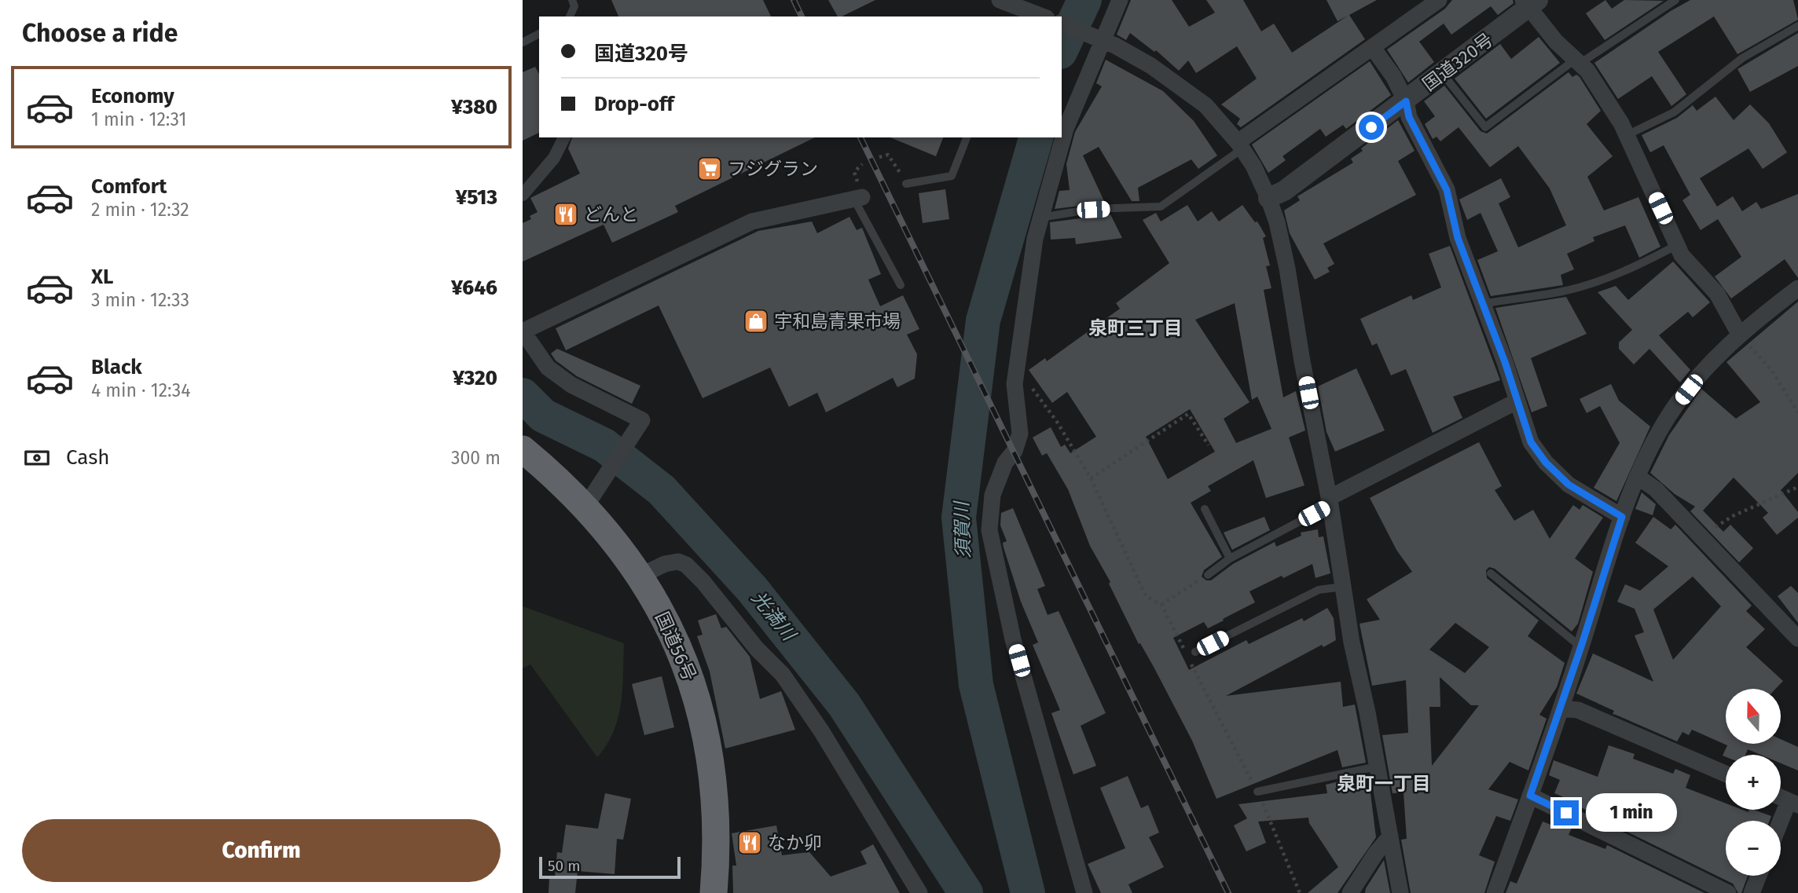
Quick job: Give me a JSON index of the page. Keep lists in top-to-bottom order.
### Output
{
  "streets": {
    "highway": ["国道56号"],
    "street": ["国道320号"]
  },
  "districts": ["泉町三丁目", "泉町一丁目"],
  "water": ["須賀川", "光満川"],
  "places": {
    "supermarket": ["フジグラン"],
    "restaurant": ["どんと", "なか卯"],
    "shop": ["宇和島青果市場"]
  },
  "scale_bar": "50 m",
  "north": "top",
  "page": {
    "heading": "Choose a ride",
    "banner": ["国道320号", "Drop-off"],
    "list": [
      {
        "name": "Economy",
        "note": "1 min · 12:31",
        "value": "¥380"
      },
      {
        "name": "Comfort",
        "note": "2 min · 12:32",
        "value": "¥513"
      },
      {
        "name": "XL",
        "note": "3 min · 12:33",
        "value": "¥646"
      },
      {
        "name": "Black",
        "note": "4 min · 12:34",
        "value": "¥320"
      }
    ],
    "pay": ["Cash", "300 m"],
    "map_buttons": ["+", "−"],
    "bubble": "1 min",
    "buttons": "Confirm",
    "scale": "50 m"
  }
}
